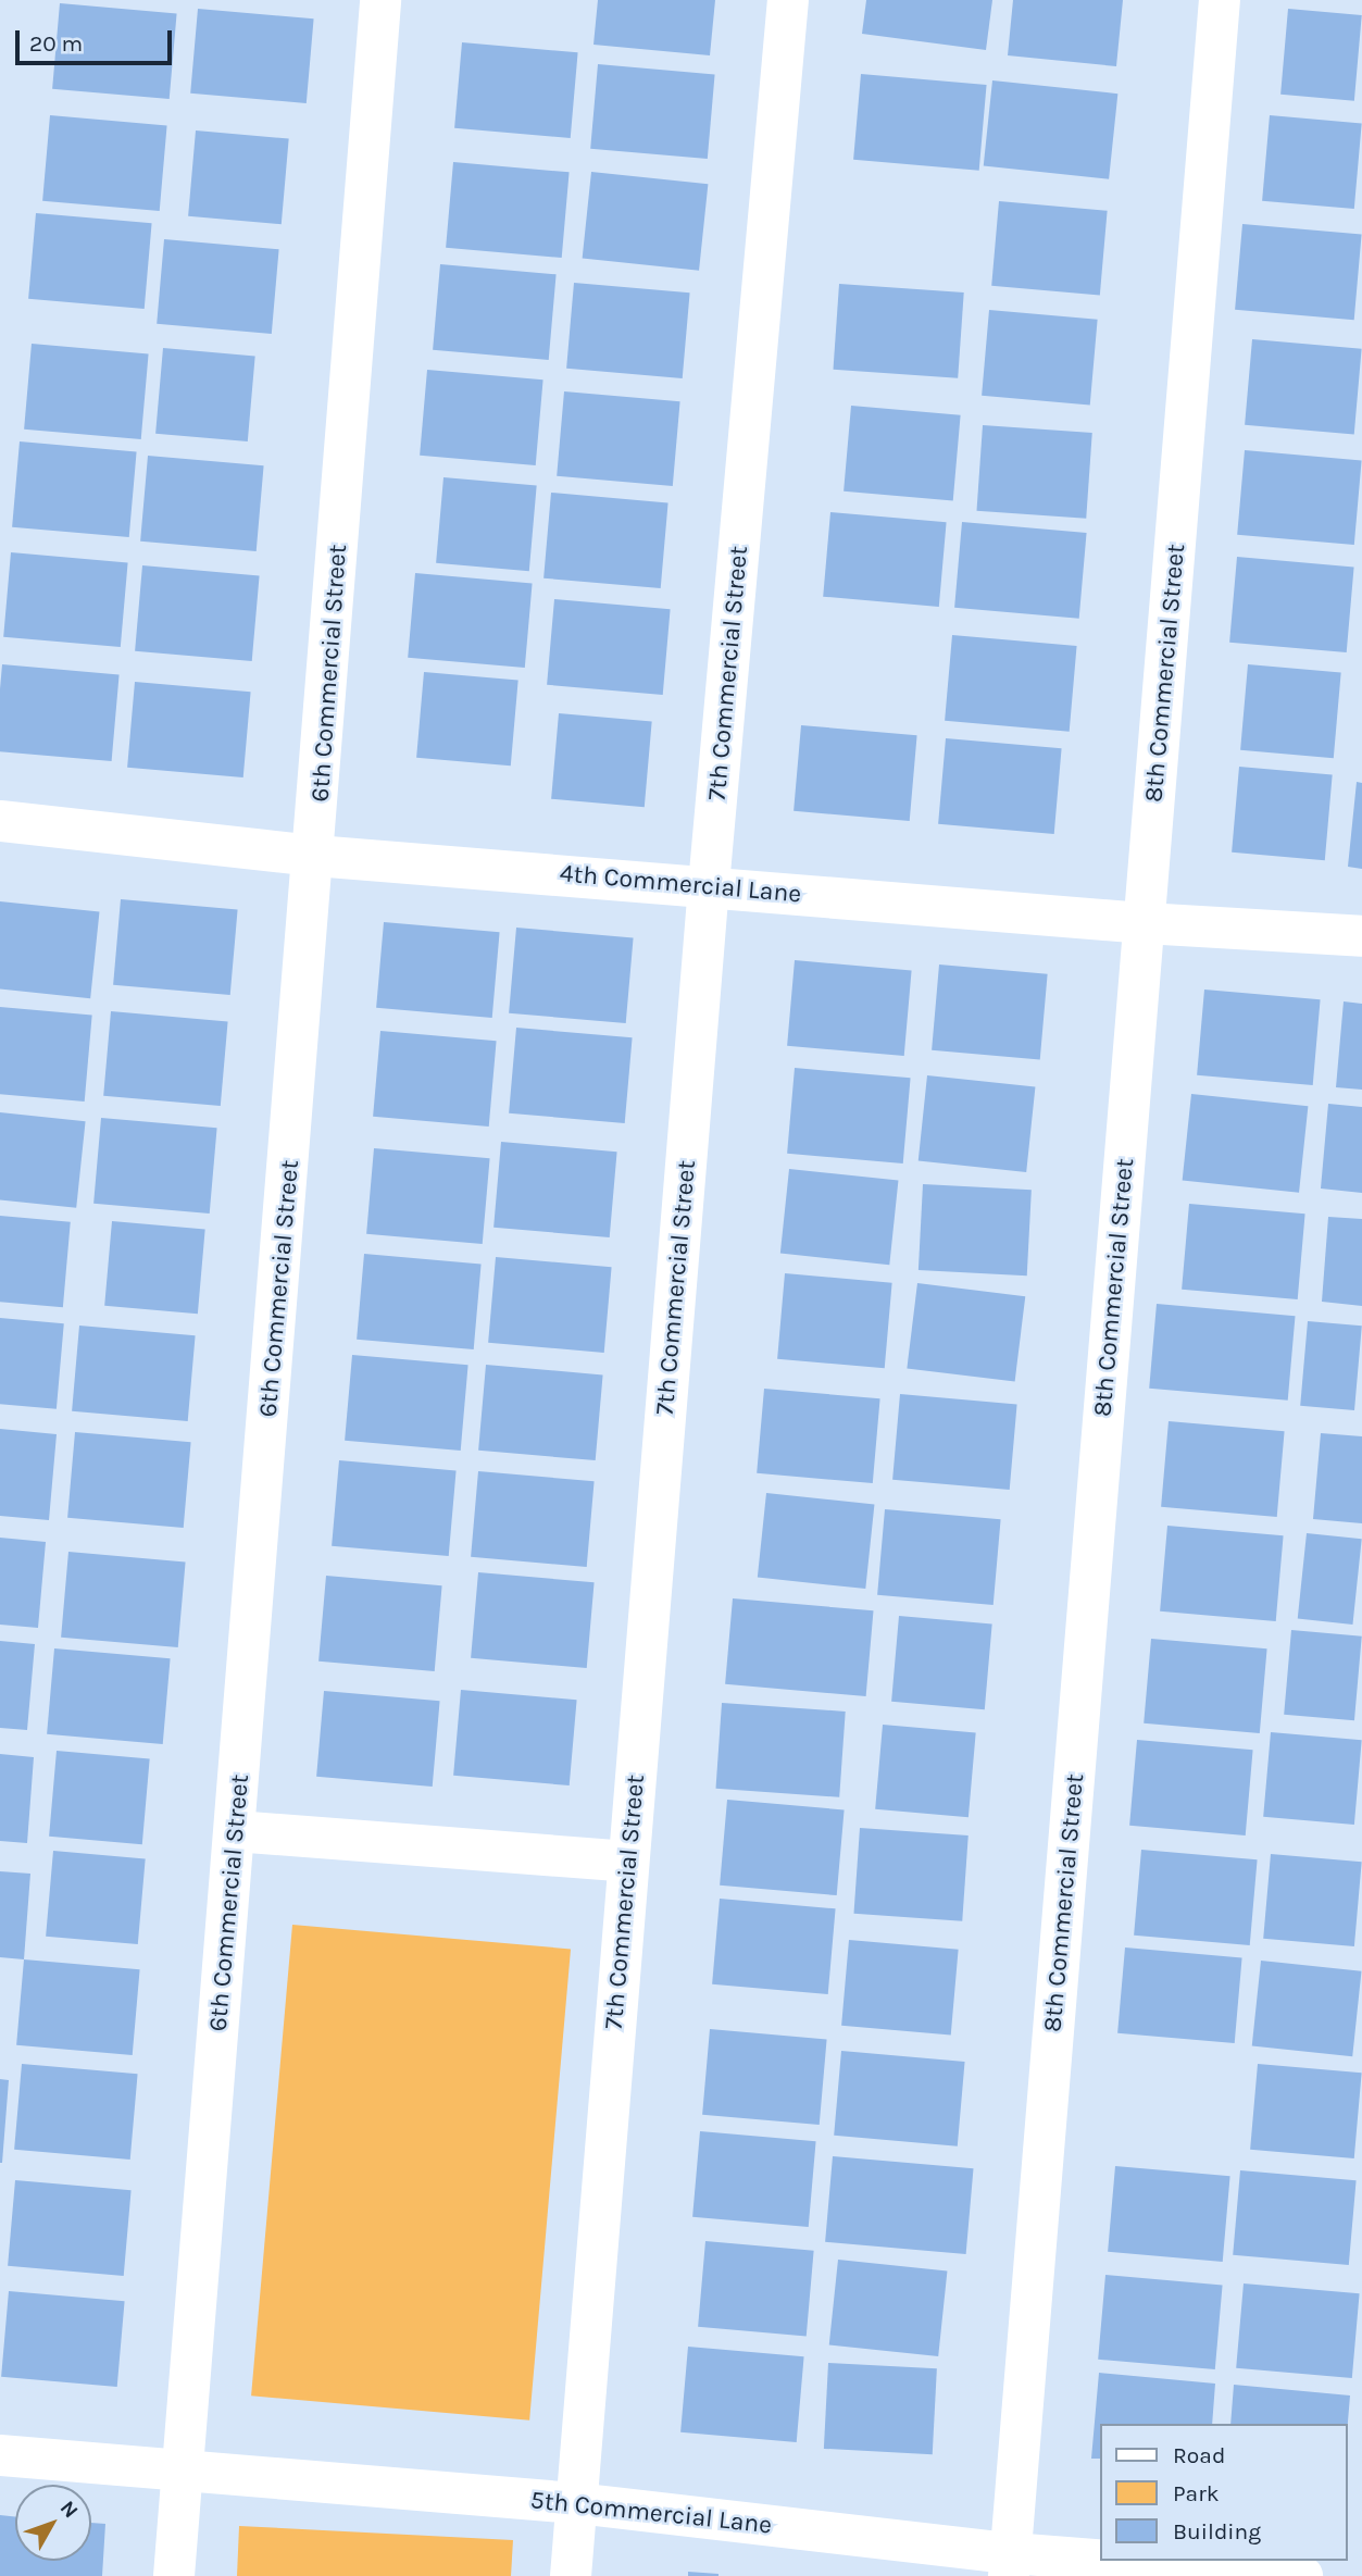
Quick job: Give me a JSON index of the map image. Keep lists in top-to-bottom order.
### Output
{
  "streets": {
    "street": [
      "6th Commercial Street",
      "7th Commercial Street",
      "8th Commercial Street",
      "4th Commercial Lane",
      "5th Commercial Lane"
    ]
  },
  "crossings": [
    ["6th Commercial Street", "4th Commercial Lane"],
    ["6th Commercial Street", "5th Commercial Lane"],
    ["7th Commercial Street", "4th Commercial Lane"],
    ["7th Commercial Street", "5th Commercial Lane"],
    ["8th Commercial Street", "4th Commercial Lane"],
    ["8th Commercial Street", "5th Commercial Lane"]
  ],
  "legend": ["Road", "Park", "Building"],
  "scale_bar": "20 m",
  "north": "top right"
}
